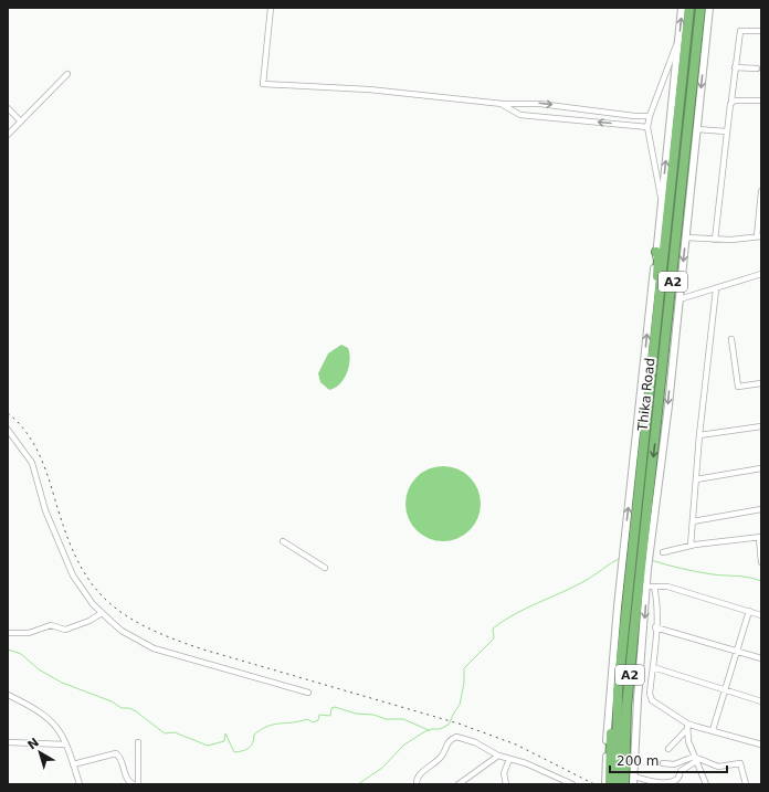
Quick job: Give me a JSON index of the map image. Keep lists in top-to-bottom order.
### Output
{
  "streets": {
    "highway": ["A2", "Thika Road"]
  },
  "scale_bar": "200 m",
  "north": "top left"
}
